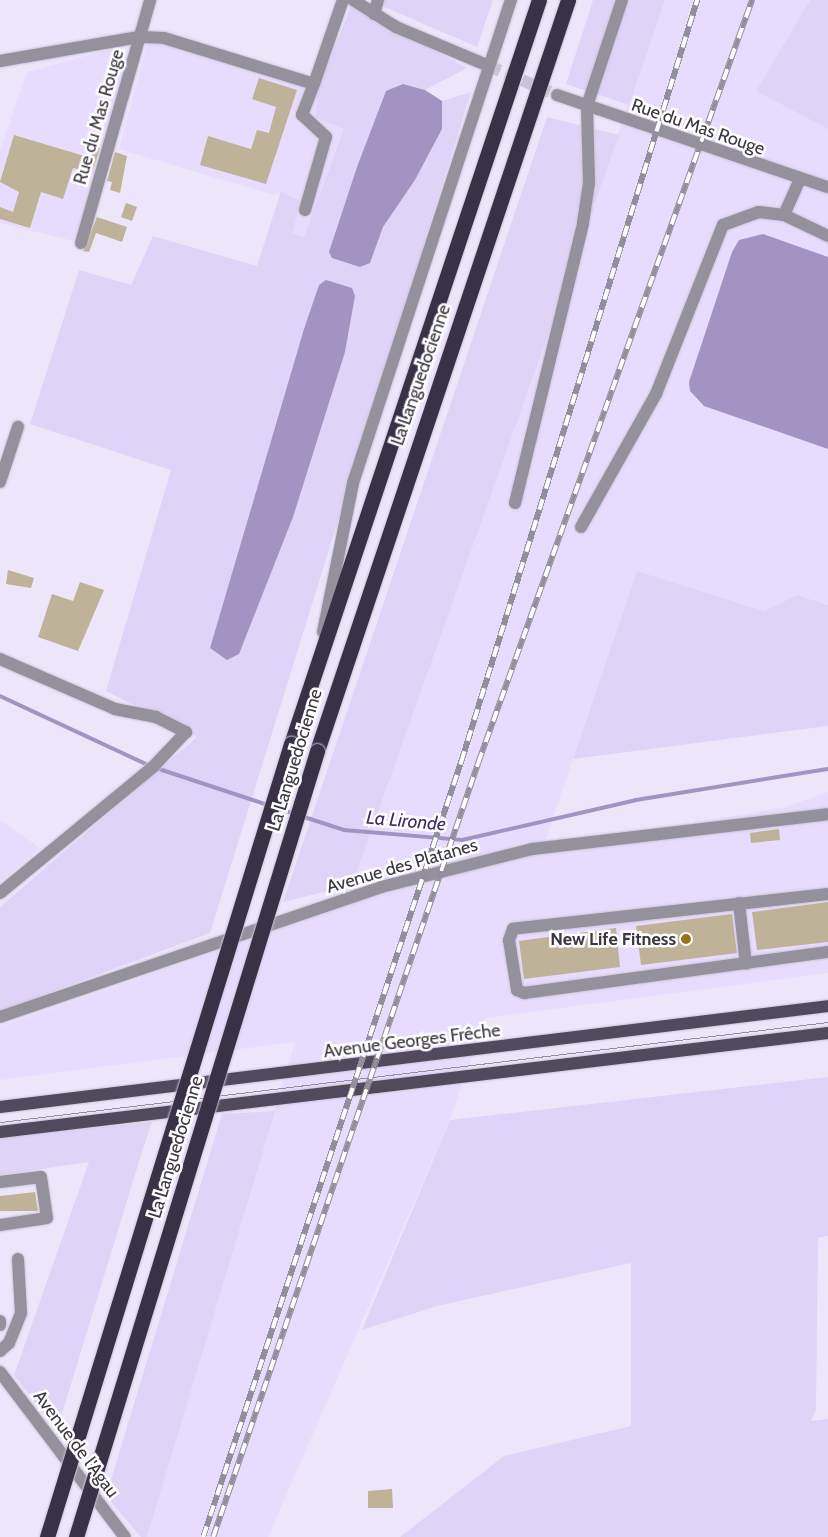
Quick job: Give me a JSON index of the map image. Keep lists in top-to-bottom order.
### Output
{
  "streets": {
    "highway": ["La Languedocienne"],
    "main road": ["Avenue Georges Frêche"],
    "street": ["Rue du Mas Rouge", "Avenue des Platanes", "Avenue de l'Agau"]
  },
  "water": ["La Lironde"],
  "places": ["New Life Fitness"]
}
